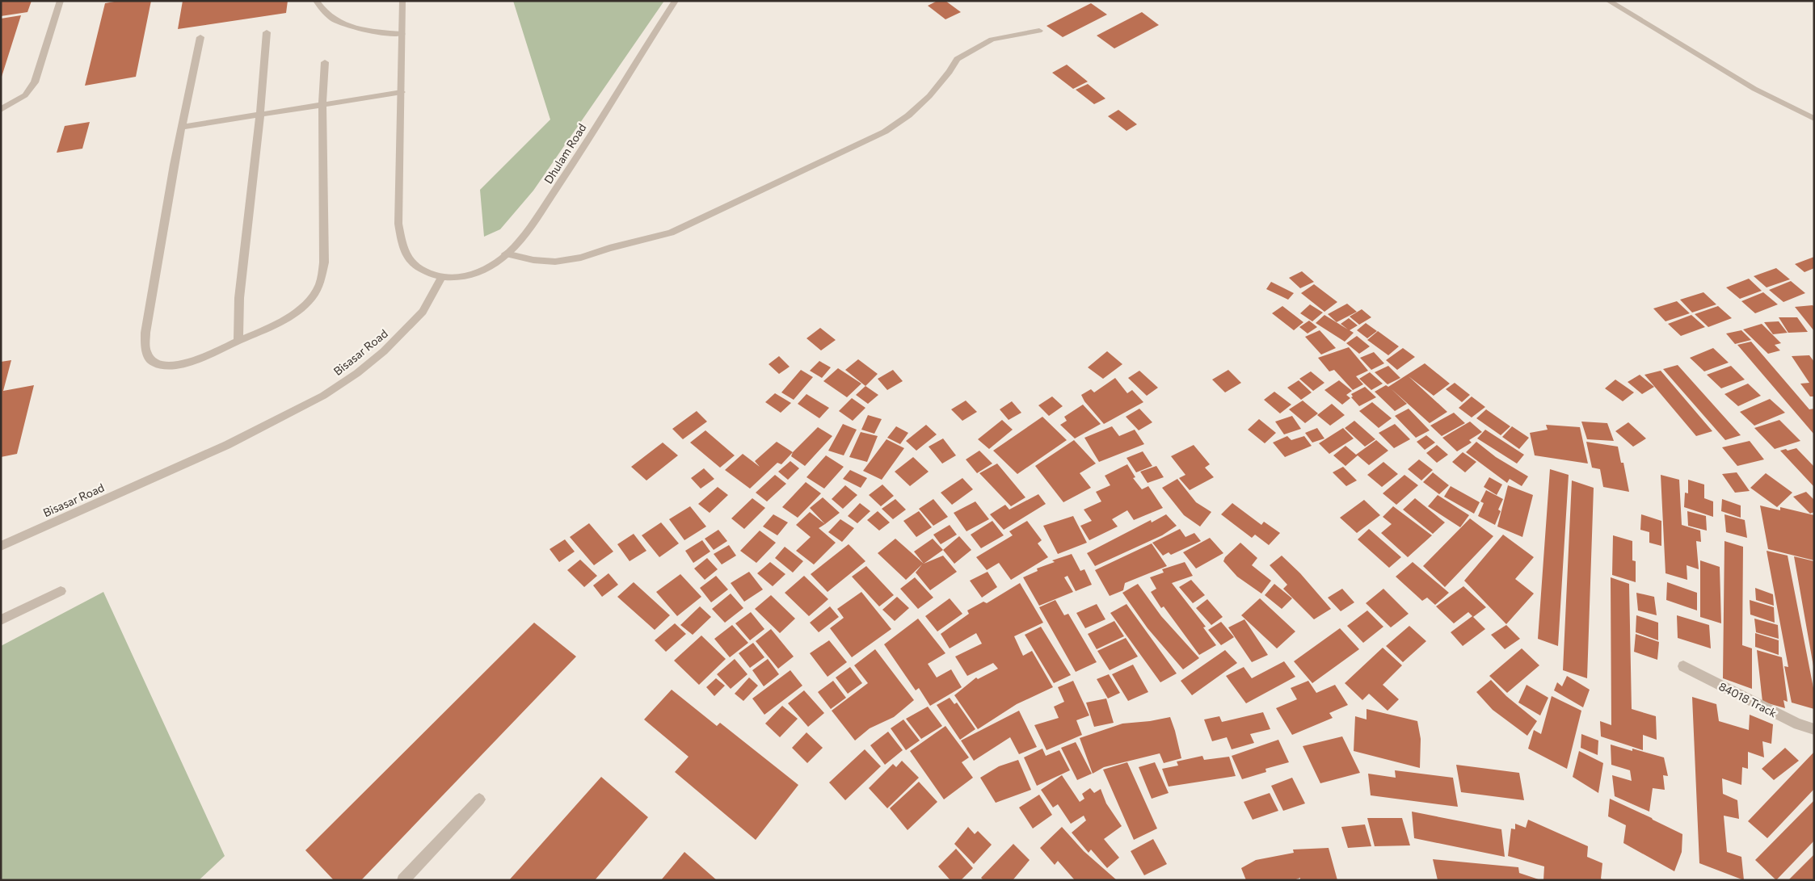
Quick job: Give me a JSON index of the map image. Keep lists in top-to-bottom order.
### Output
{
  "streets": {
    "street": ["Dhulam Road", "Bisasar Road", "84018 Track"]
  },
  "crossings": [
    ["Dhulam Road", "Bisasar Road"]
  ]
}
